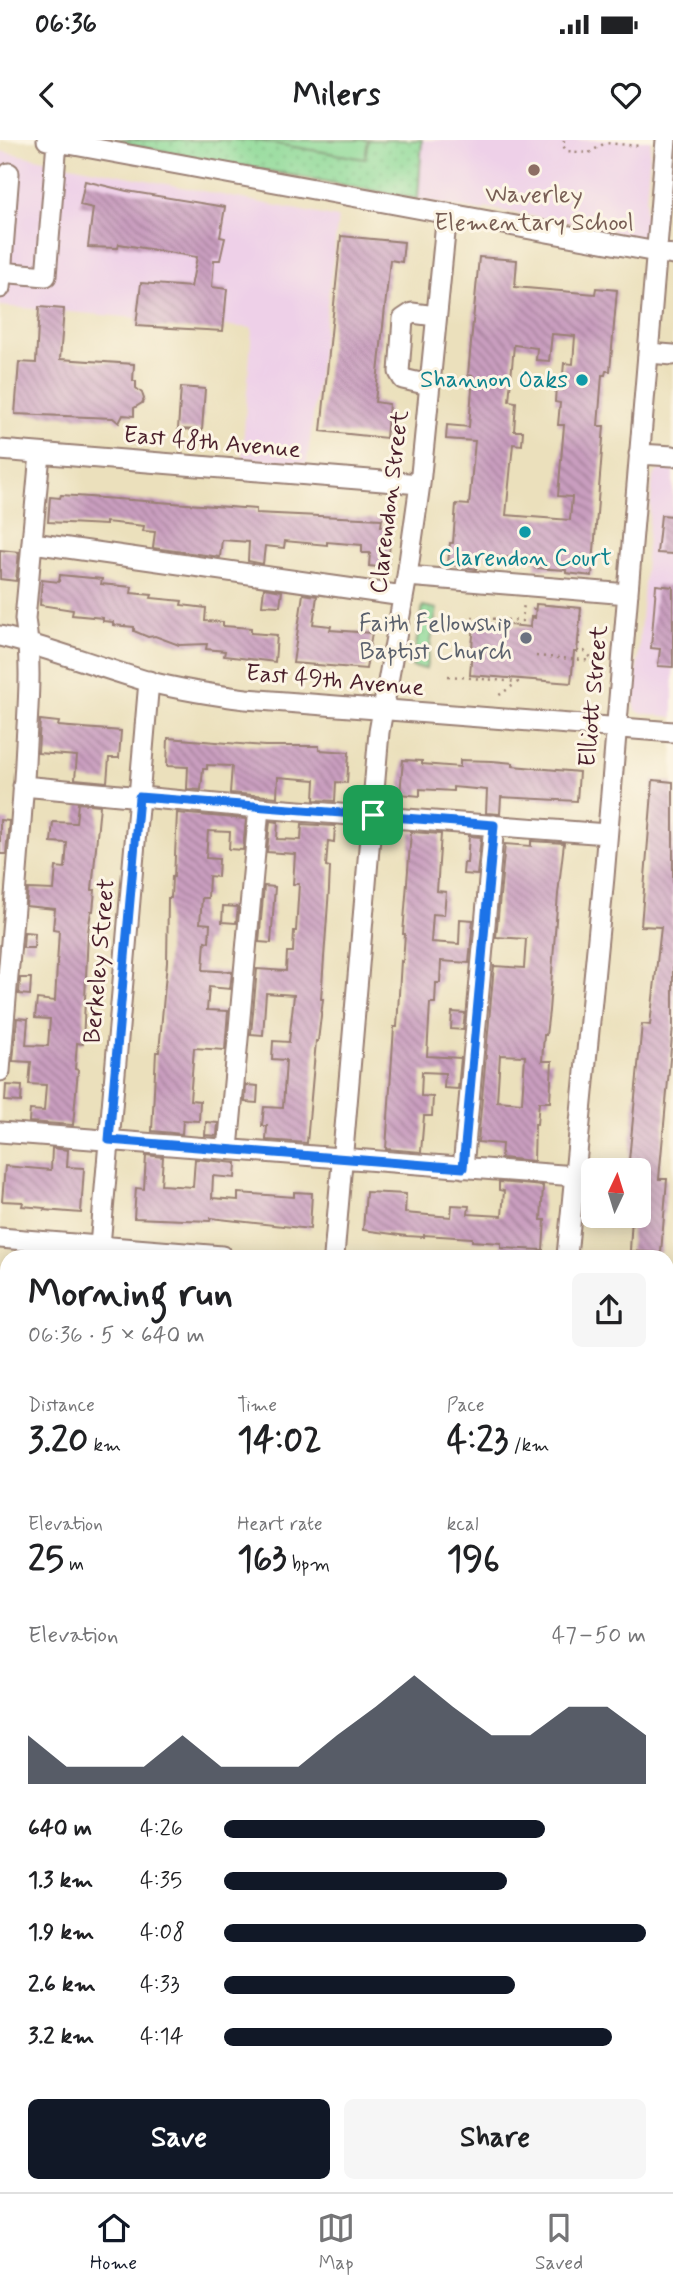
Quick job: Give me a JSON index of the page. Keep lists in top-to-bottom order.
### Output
{
  "streets": {
    "street": [
      "East 48th Avenue",
      "Clarendon Street",
      "East 49th Avenue",
      "Elliott Street",
      "Berkeley Street"
    ]
  },
  "crossings": [
    ["East 48th Avenue", "Clarendon Street"],
    ["Clarendon Street", "East 49th Avenue"],
    ["East 49th Avenue", "Elliott Street"],
    ["East 49th Avenue", "Berkeley Street"]
  ],
  "places": [
    "Waverley Elementary School",
    "Shannon Oaks",
    "Clarendon Court",
    "Faith Fellowship Baptist Church"
  ],
  "north": "top",
  "page": {
    "status": "06:36",
    "header": "Milers",
    "heading": ["Morning run", "06:36 · 5 × 640 m"],
    "stats": [
      ["Distance", "3.20 km"],
      ["Time", "14:02"],
      ["Pace", "4:23 /km"],
      ["Elevation", "25 m"],
      ["Heart rate", "163 bpm"],
      ["kcal", "196"]
    ],
    "chart": ["Elevation", "47–50 m"],
    "list": [
      {
        "name": "640 m",
        "note": "4:26"
      },
      {
        "name": "1.3 km",
        "note": "4:35"
      },
      {
        "name": "1.9 km",
        "note": "4:08"
      },
      {
        "name": "2.6 km",
        "note": "4:33"
      },
      {
        "name": "3.2 km",
        "note": "4:14"
      }
    ],
    "buttons": ["Save", "Share"],
    "tabs": ["Home", "Map", "Saved"]
  }
}
